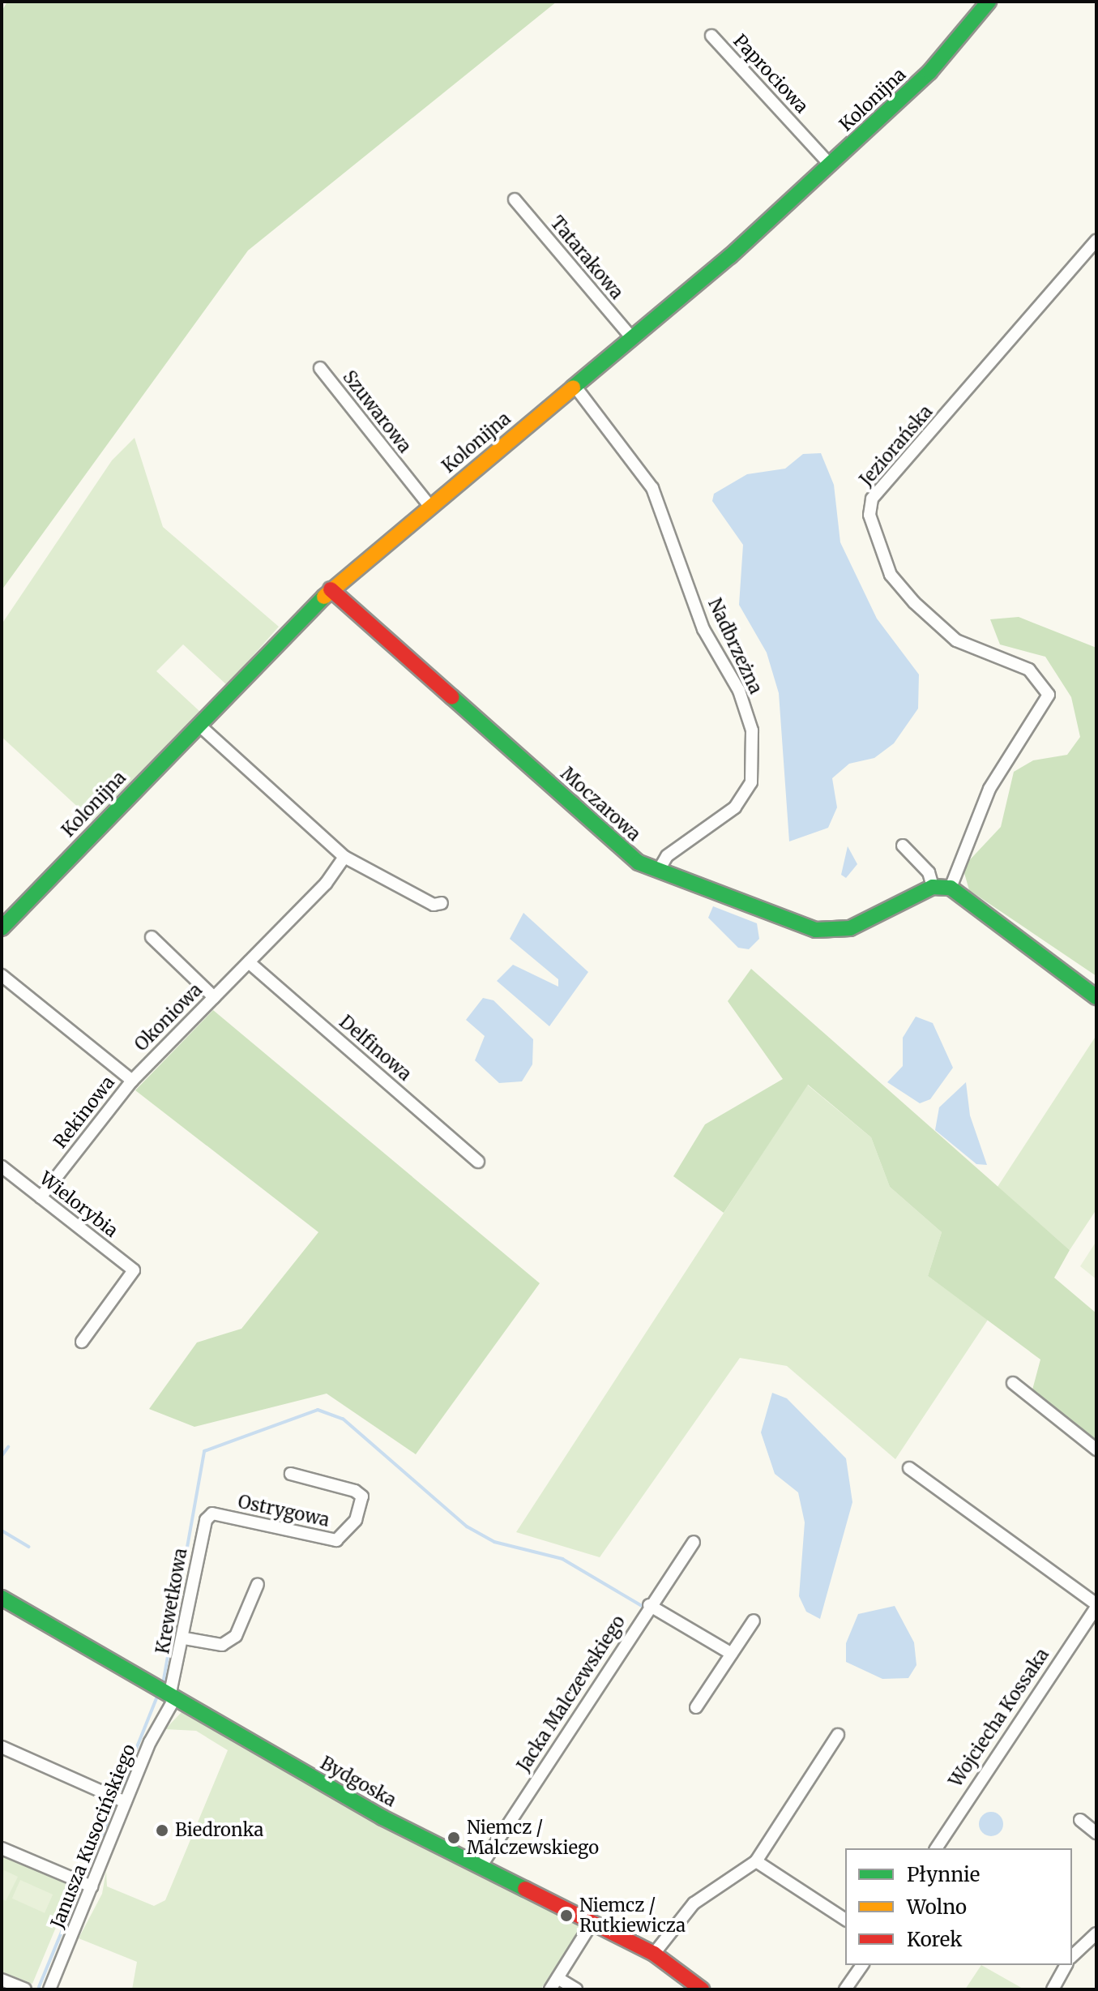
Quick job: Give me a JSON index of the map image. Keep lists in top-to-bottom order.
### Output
{
  "streets": {
    "street": [
      "Paprociowa",
      "Kolonijna",
      "Tatarakowa",
      "Szuwarowa",
      "Jeziorańska",
      "Nadbrzeżna",
      "Moczarowa",
      "Okoniowa",
      "Delfinowa",
      "Rekinowa",
      "Wielorybia",
      "Ostrygowa",
      "Krewetkowa",
      "Jacka Malczewskiego",
      "Wojciecha Kossaka",
      "Bydgoska",
      "Janusza Kusocińskiego"
    ]
  },
  "crossings": [
    ["Paprociowa", "Kolonijna"],
    ["Kolonijna", "Tatarakowa"],
    ["Kolonijna", "Szuwarowa"],
    ["Kolonijna", "Nadbrzeżna"],
    ["Kolonijna", "Moczarowa"],
    ["Jeziorańska", "Moczarowa"],
    ["Nadbrzeżna", "Moczarowa"],
    ["Okoniowa", "Delfinowa"],
    ["Okoniowa", "Rekinowa"],
    ["Rekinowa", "Wielorybia"],
    ["Ostrygowa", "Krewetkowa"],
    ["Krewetkowa", "Bydgoska"],
    ["Krewetkowa", "Janusza Kusocińskiego"],
    ["Jacka Malczewskiego", "Bydgoska"],
    ["Bydgoska", "Janusza Kusocińskiego"]
  ],
  "places": ["Biedronka", "Niemcz / Malczewskiego", "Niemcz / Rutkiewicza"],
  "legend": ["Płynnie", "Wolno", "Korek"]
}
